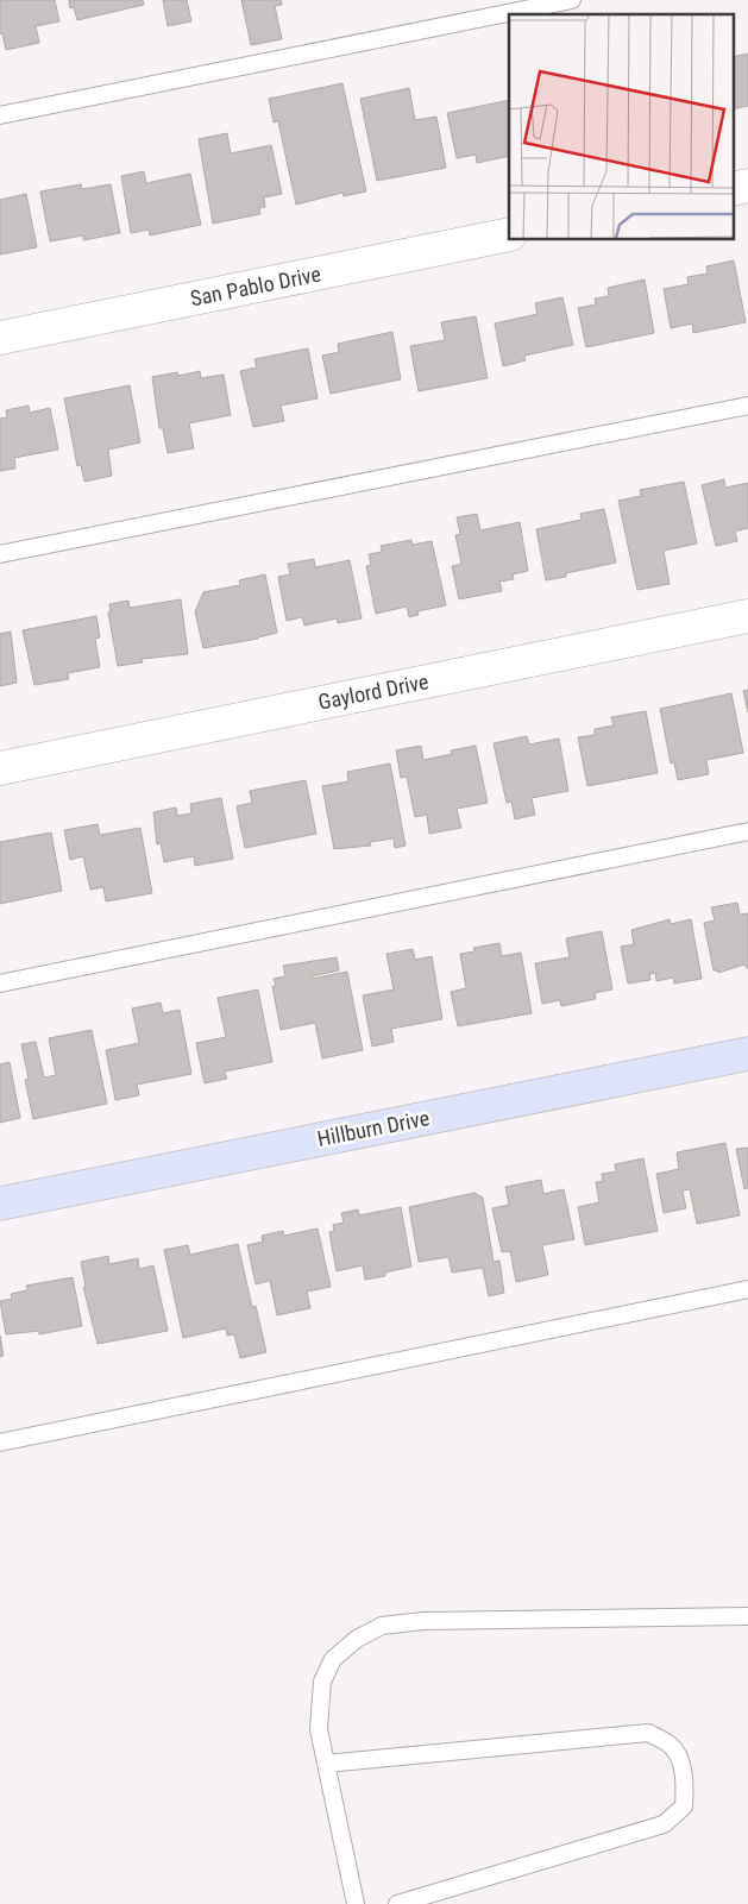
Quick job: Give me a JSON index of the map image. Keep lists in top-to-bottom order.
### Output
{
  "streets": {
    "street": ["San Pablo Drive", "Gaylord Drive", "Hillburn Drive"]
  }
}
